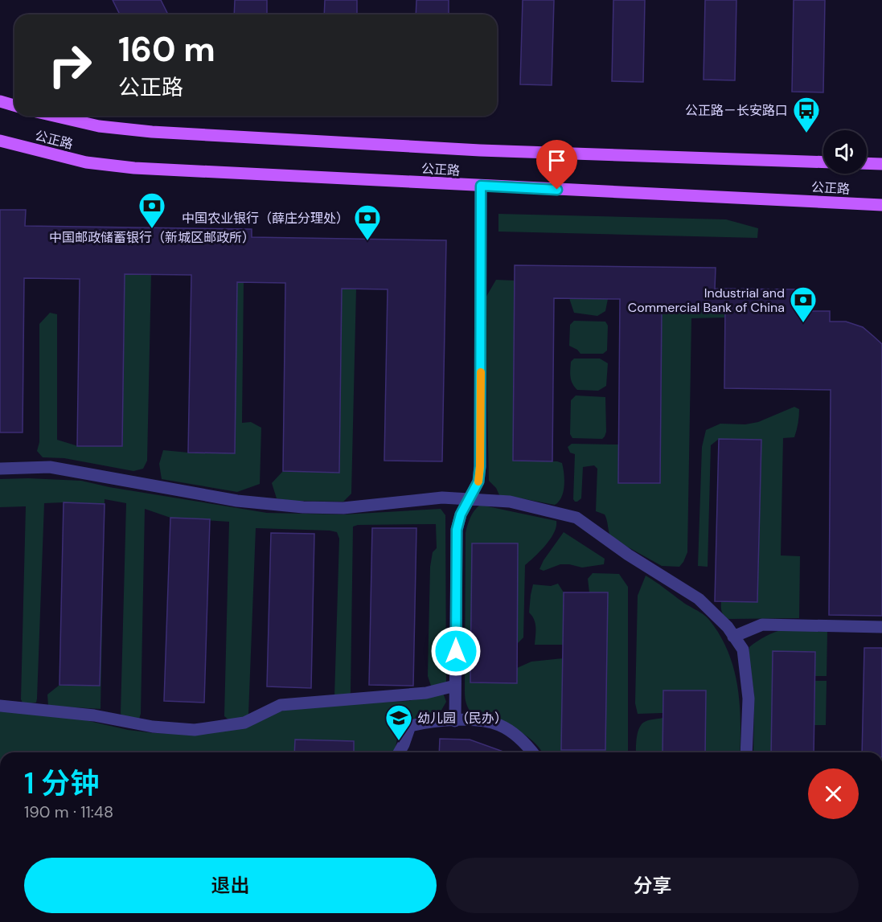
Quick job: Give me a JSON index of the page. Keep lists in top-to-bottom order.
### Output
{
  "streets": {
    "main road": ["公正路"]
  },
  "places": {
    "bus stop": ["公正路－长安路口"],
    "bank": ["中国邮政储蓄银行（新城区邮政所）", "中国农业银行（薛庄分理处）", "Industrial and Commercial Bank of China"],
    "school or university": ["幼儿园（民办）"]
  },
  "page": {
    "turn": ["160 m", "公正路"],
    "heading": ["1 分钟", "190 m · 11:48"],
    "buttons": ["退出", "分享"]
  }
}
